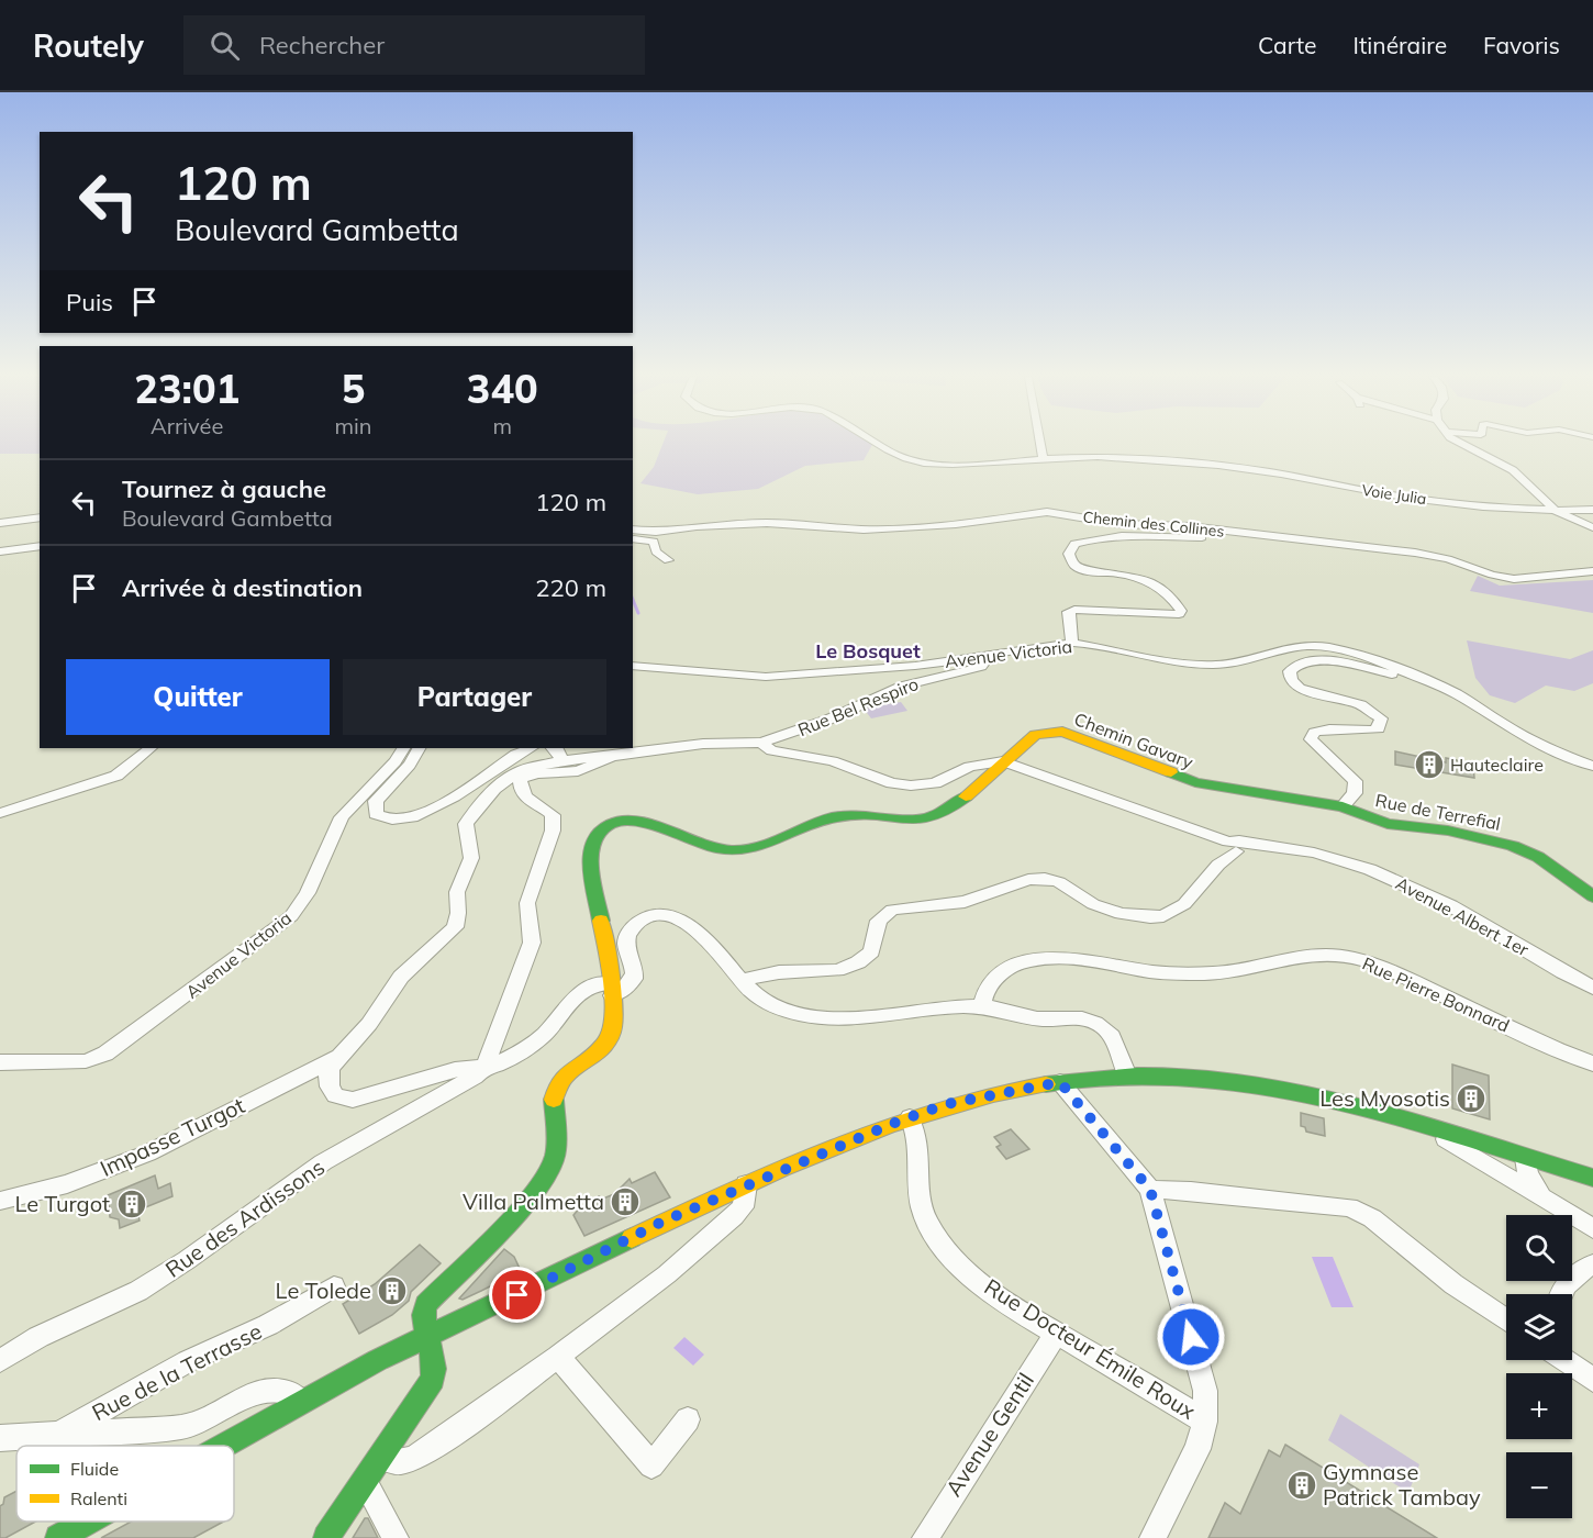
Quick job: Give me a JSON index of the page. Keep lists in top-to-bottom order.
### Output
{
  "streets": {
    "street": [
      "Voie Julia",
      "Chemin des Collines",
      "Avenue Victoria",
      "Rue Bel Respiro",
      "Chemin Gavary",
      "Rue de Terrefial",
      "Avenue Albert 1er",
      "Rue Pierre Bonnard",
      "Impasse Turgot",
      "Rue des Ardissons",
      "Rue Docteur Émile Roux",
      "Rue de la Terrasse",
      "Avenue Gentil"
    ]
  },
  "crossings": [
    ["Avenue Victoria", "Rue Bel Respiro"],
    ["Chemin Gavary", "Rue de Terrefial"],
    ["Chemin Gavary", "Avenue Albert 1er"],
    ["Rue Docteur Émile Roux", "Avenue Gentil"]
  ],
  "districts": ["Le Bosquet"],
  "places": {
    "building": [
      "Hauteclaire",
      "Les Myosotis",
      "Villa Palmetta",
      "Le Turgot",
      "Le Tolede",
      "Gymnase Patrick Tambay"
    ]
  },
  "legend": ["Fluide", "Ralenti"],
  "page": {
    "header": "Routely",
    "search": "Rechercher",
    "nav": ["Carte", "Itinéraire", "Favoris"],
    "turn": ["120 m", "Boulevard Gambetta"],
    "then": "Puis",
    "eta": [
      "23:01",
      "Arrivée",
      "5",
      "min",
      "340",
      "m"
    ],
    "list": [
      {
        "name": "Tournez à gauche",
        "note": "Boulevard Gambetta",
        "value": "120 m"
      },
      {
        "name": "Arrivée à destination",
        "value": "220 m"
      }
    ],
    "buttons": ["Quitter", "Partager"],
    "map_buttons": ["+", "−"]
  }
}
